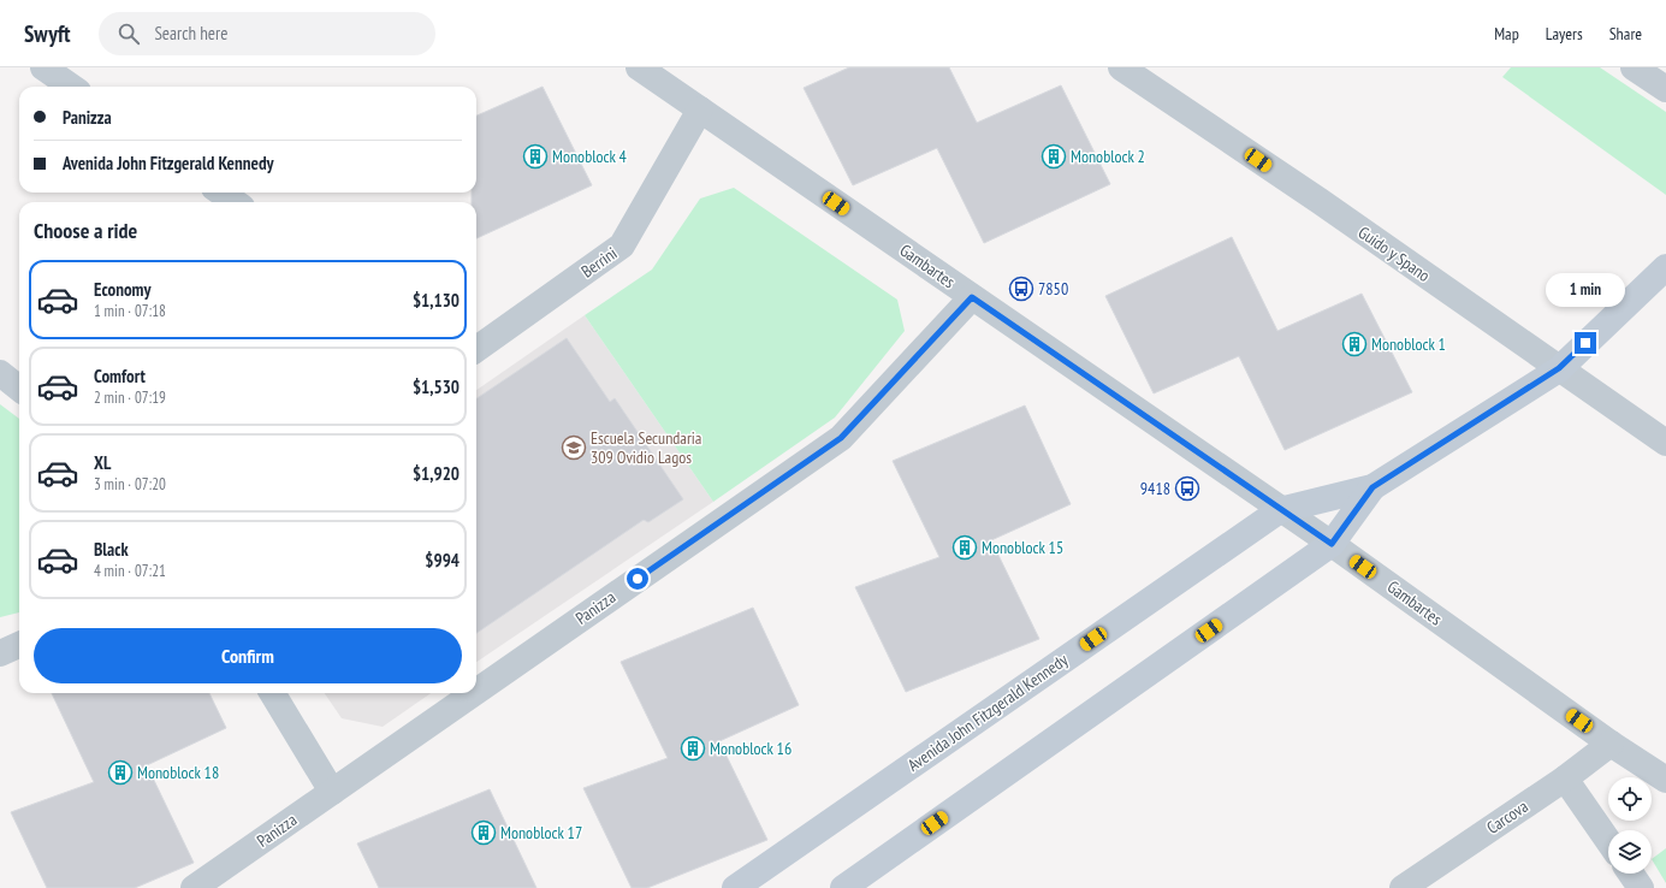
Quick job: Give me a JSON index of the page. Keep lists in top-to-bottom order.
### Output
{
  "streets": {
    "street": [
      "Guido y Spano",
      "Berrini",
      "Gambartes",
      "Panizza",
      "Avenida John Fitzgerald Kennedy",
      "Carcova"
    ]
  },
  "crossings": [
    ["Guido y Spano", "Avenida John Fitzgerald Kennedy"],
    ["Berrini", "Gambartes"],
    ["Gambartes", "Panizza"],
    ["Gambartes", "Avenida John Fitzgerald Kennedy"],
    ["Gambartes", "Carcova"]
  ],
  "places": {
    "building": [
      "Monoblock 4",
      "Monoblock 2",
      "Monoblock 1",
      "Monoblock 15",
      "Monoblock 16",
      "Monoblock 18",
      "Monoblock 17"
    ],
    "bus stop": ["7850", "9418"],
    "school or university": ["Escuela Secundaria 309 Ovidio Lagos"]
  },
  "page": {
    "header": "Swyft",
    "search": "Search here",
    "nav": ["Map", "Layers", "Share"],
    "banner": ["Panizza", "Avenida John Fitzgerald Kennedy"],
    "heading": "Choose a ride",
    "list": [
      {
        "name": "Economy",
        "note": "1 min · 07:18",
        "value": "$1,130"
      },
      {
        "name": "Comfort",
        "note": "2 min · 07:19",
        "value": "$1,530"
      },
      {
        "name": "XL",
        "note": "3 min · 07:20",
        "value": "$1,920"
      },
      {
        "name": "Black",
        "note": "4 min · 07:21",
        "value": "$994"
      }
    ],
    "bubble": "1 min",
    "buttons": "Confirm"
  }
}
